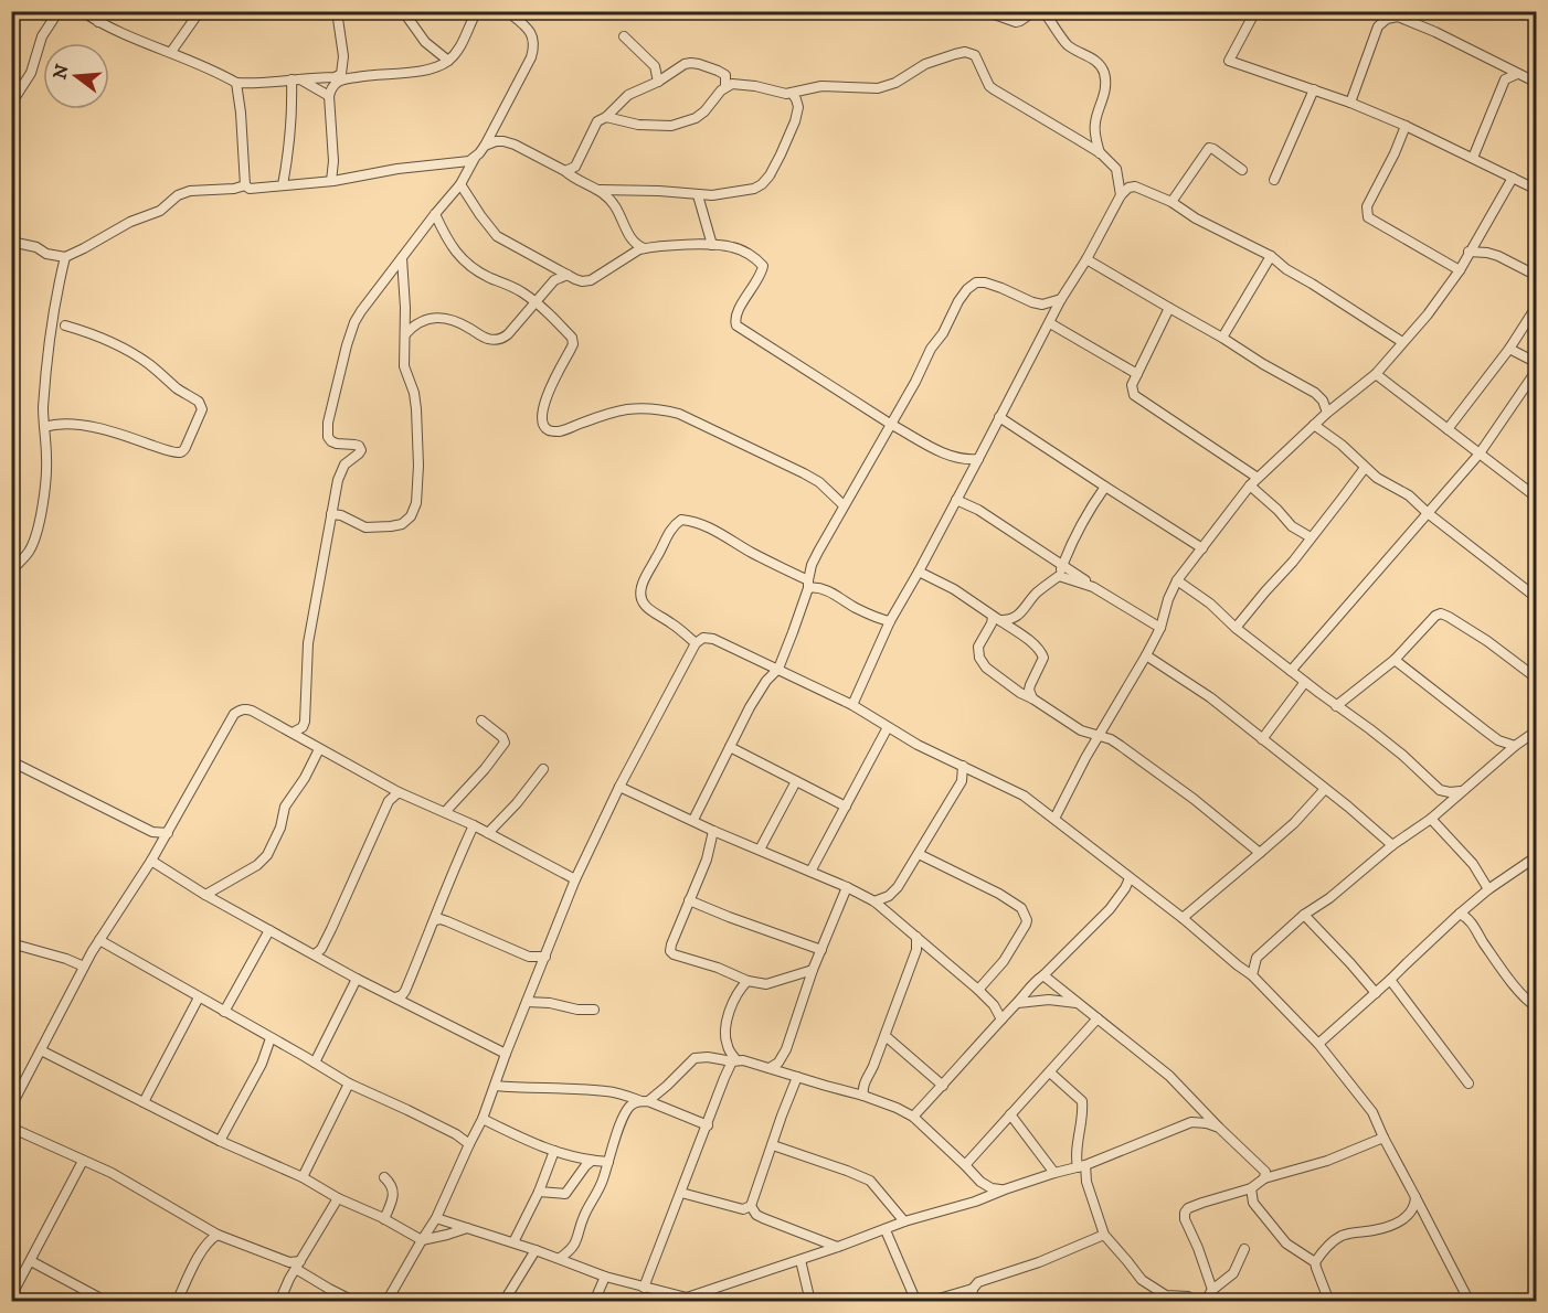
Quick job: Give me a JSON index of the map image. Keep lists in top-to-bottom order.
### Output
{
  "north": "left"
}
